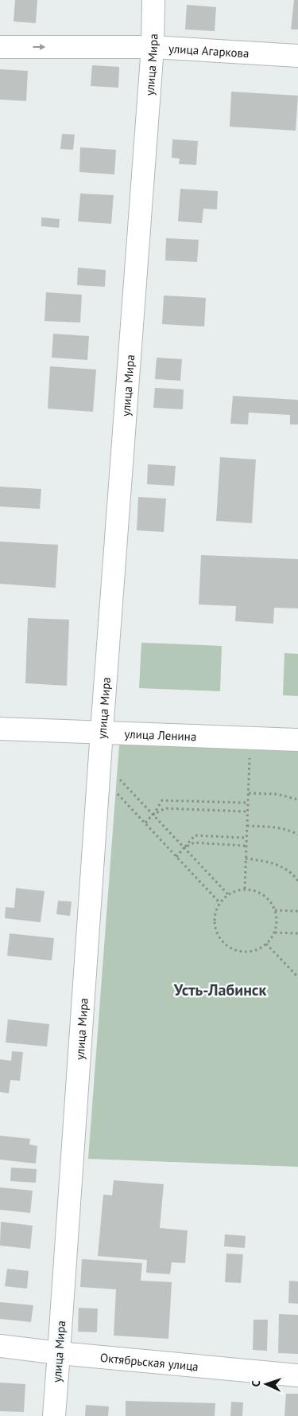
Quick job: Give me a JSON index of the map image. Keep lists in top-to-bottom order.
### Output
{
  "streets": {
    "street": [
      "улица Агаркова",
      "улица Мира",
      "улица Ленина",
      "Октябрьская улица"
    ]
  },
  "crossings": [
    ["улица Агаркова", "улица Мира"],
    ["улица Мира", "улица Ленина"],
    ["улица Мира", "Октябрьская улица"]
  ],
  "one_way": ["улица Агаркова"],
  "districts": ["Усть-Лабинск"],
  "north": "left"
}
